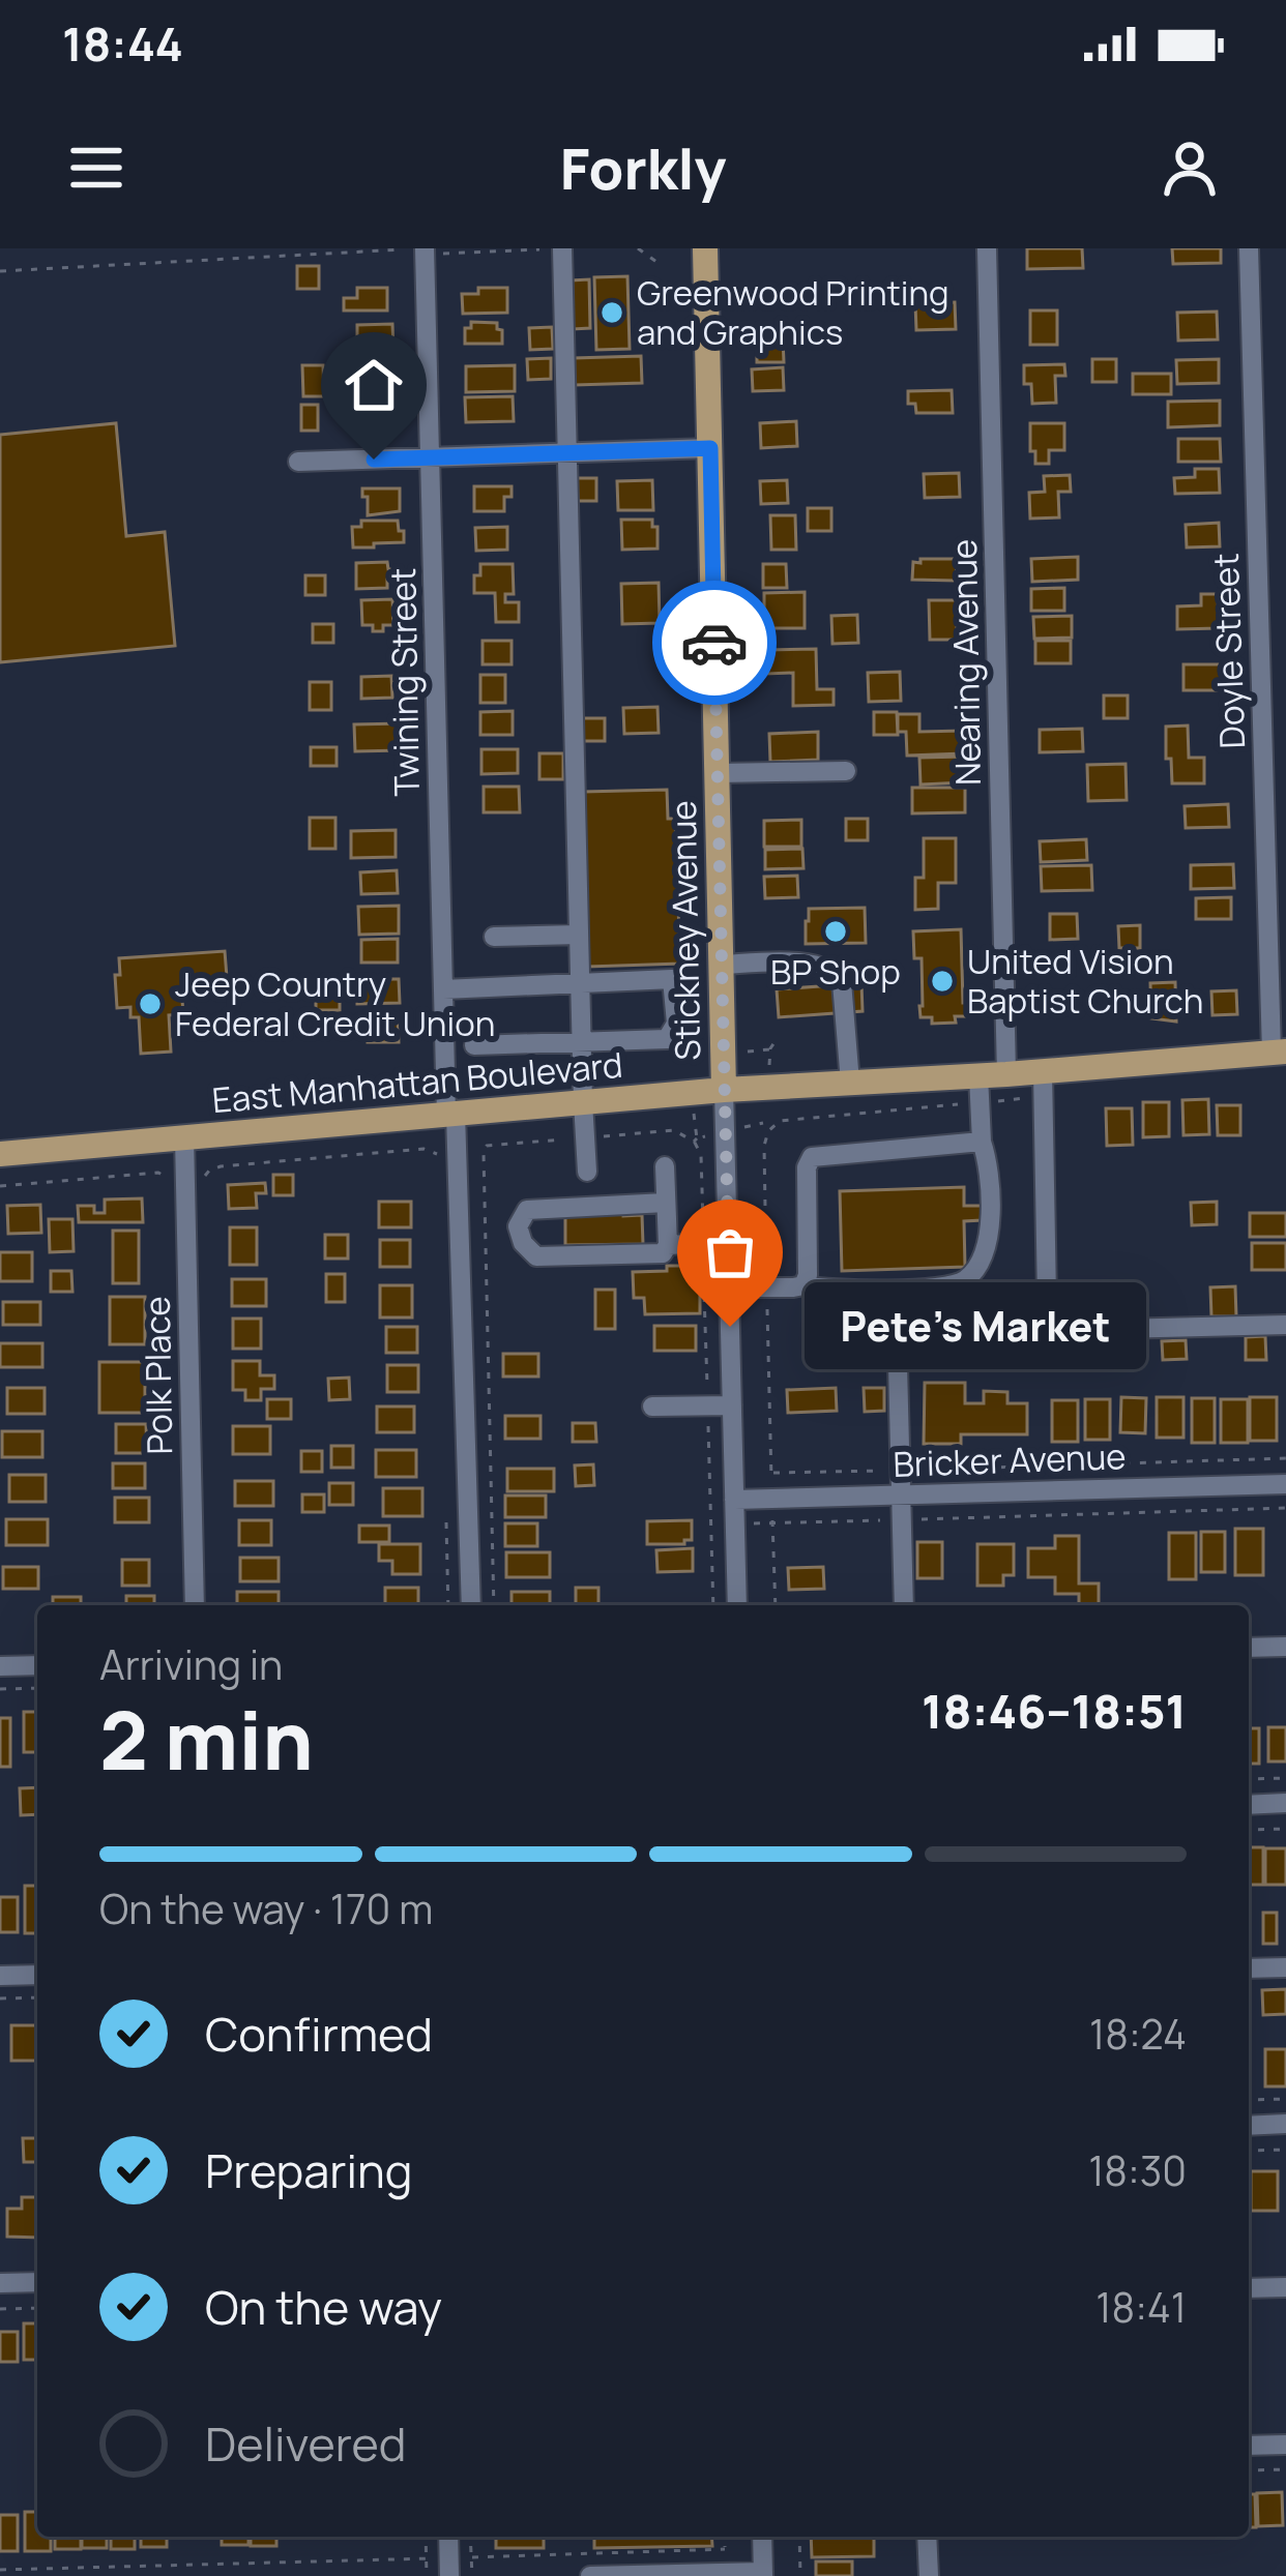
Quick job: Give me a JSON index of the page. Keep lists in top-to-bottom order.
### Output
{
  "streets": {
    "main road": ["Stickney Avenue", "East Manhattan Boulevard"],
    "street": [
      "Doyle Street",
      "Nearing Avenue",
      "Twining Street",
      "Polk Place",
      "Bricker Avenue"
    ]
  },
  "crossings": [
    ["Doyle Street", "East Manhattan Boulevard"],
    ["Nearing Avenue", "East Manhattan Boulevard"],
    ["Twining Street", "East Manhattan Boulevard"],
    ["Stickney Avenue", "East Manhattan Boulevard"],
    ["Stickney Avenue", "Bricker Avenue"],
    ["East Manhattan Boulevard", "Polk Place"]
  ],
  "places": [
    "Greenwood Printing and Graphics",
    "BP Shop",
    "United Vision Baptist Church",
    "Jeep Country Federal Credit Union",
    "Pete's Market"
  ],
  "page": {
    "status": "18:44",
    "header": "Forkly",
    "bubble": "Pete's Market",
    "heading": ["2 min", "Arriving in", "18:46–18:51"],
    "bar": "On the way · 170 m",
    "list": [
      ["Confirmed", "18:24"],
      ["Preparing", "18:30"],
      ["On the way", "18:41"],
      "Delivered"
    ]
  }
}
